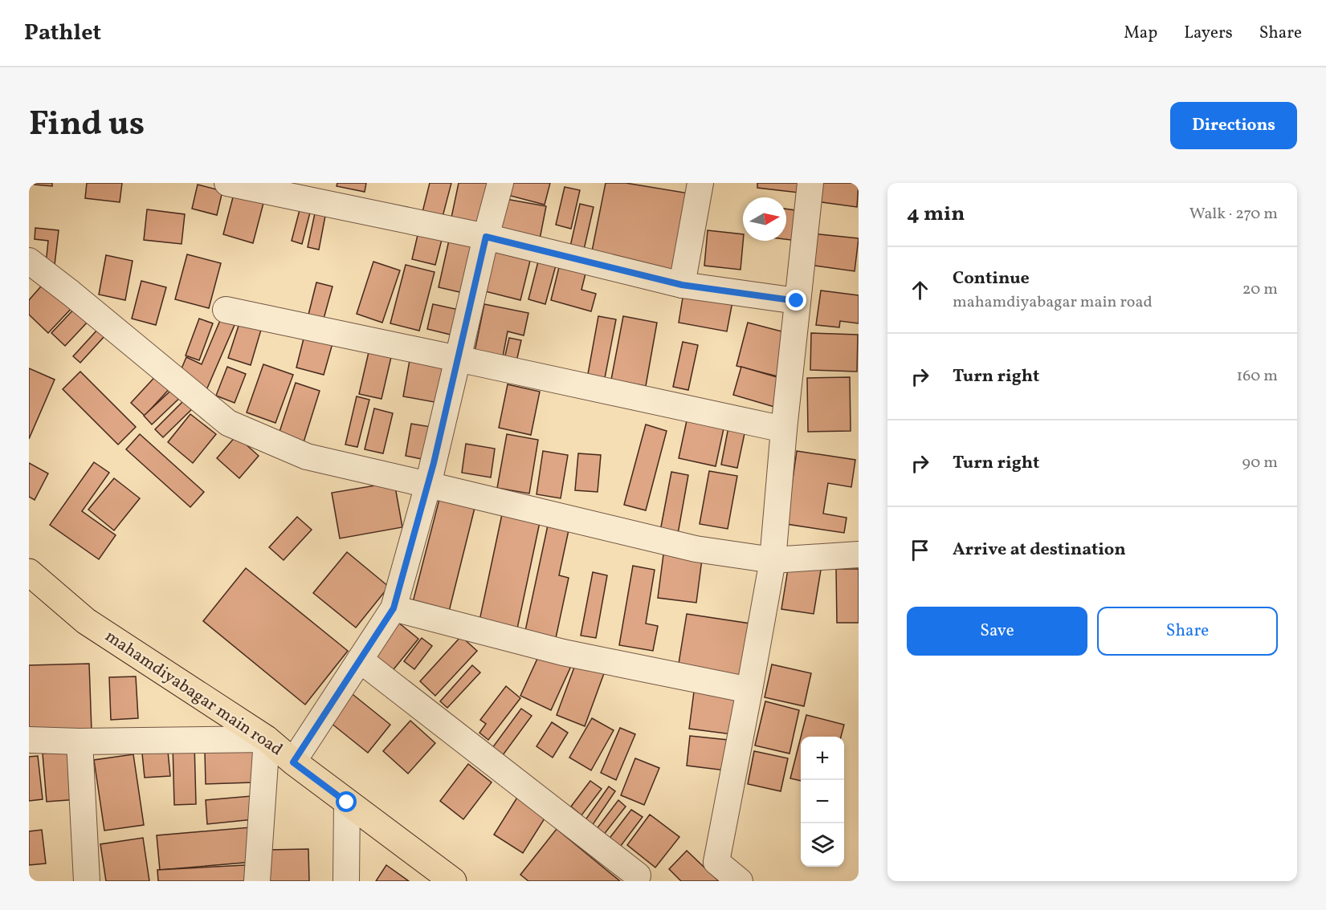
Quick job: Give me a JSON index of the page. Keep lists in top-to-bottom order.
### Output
{
  "streets": {
    "main road": ["mahamdiyabagar main road"]
  },
  "north": "right",
  "page": {
    "header": "Pathlet",
    "nav": ["Map", "Layers", "Share"],
    "title": "Find us",
    "buttons": [
      "Directions",
      ["Save", "Share"]
    ],
    "heading": ["4 min", "Walk · 270 m"],
    "list": [
      ["Continue", "mahamdiyabagar main road", "20 m"],
      ["Turn right", "160 m"],
      ["Turn right", "90 m"],
      "Arrive at destination"
    ],
    "map_buttons": ["+", "−"]
  }
}
